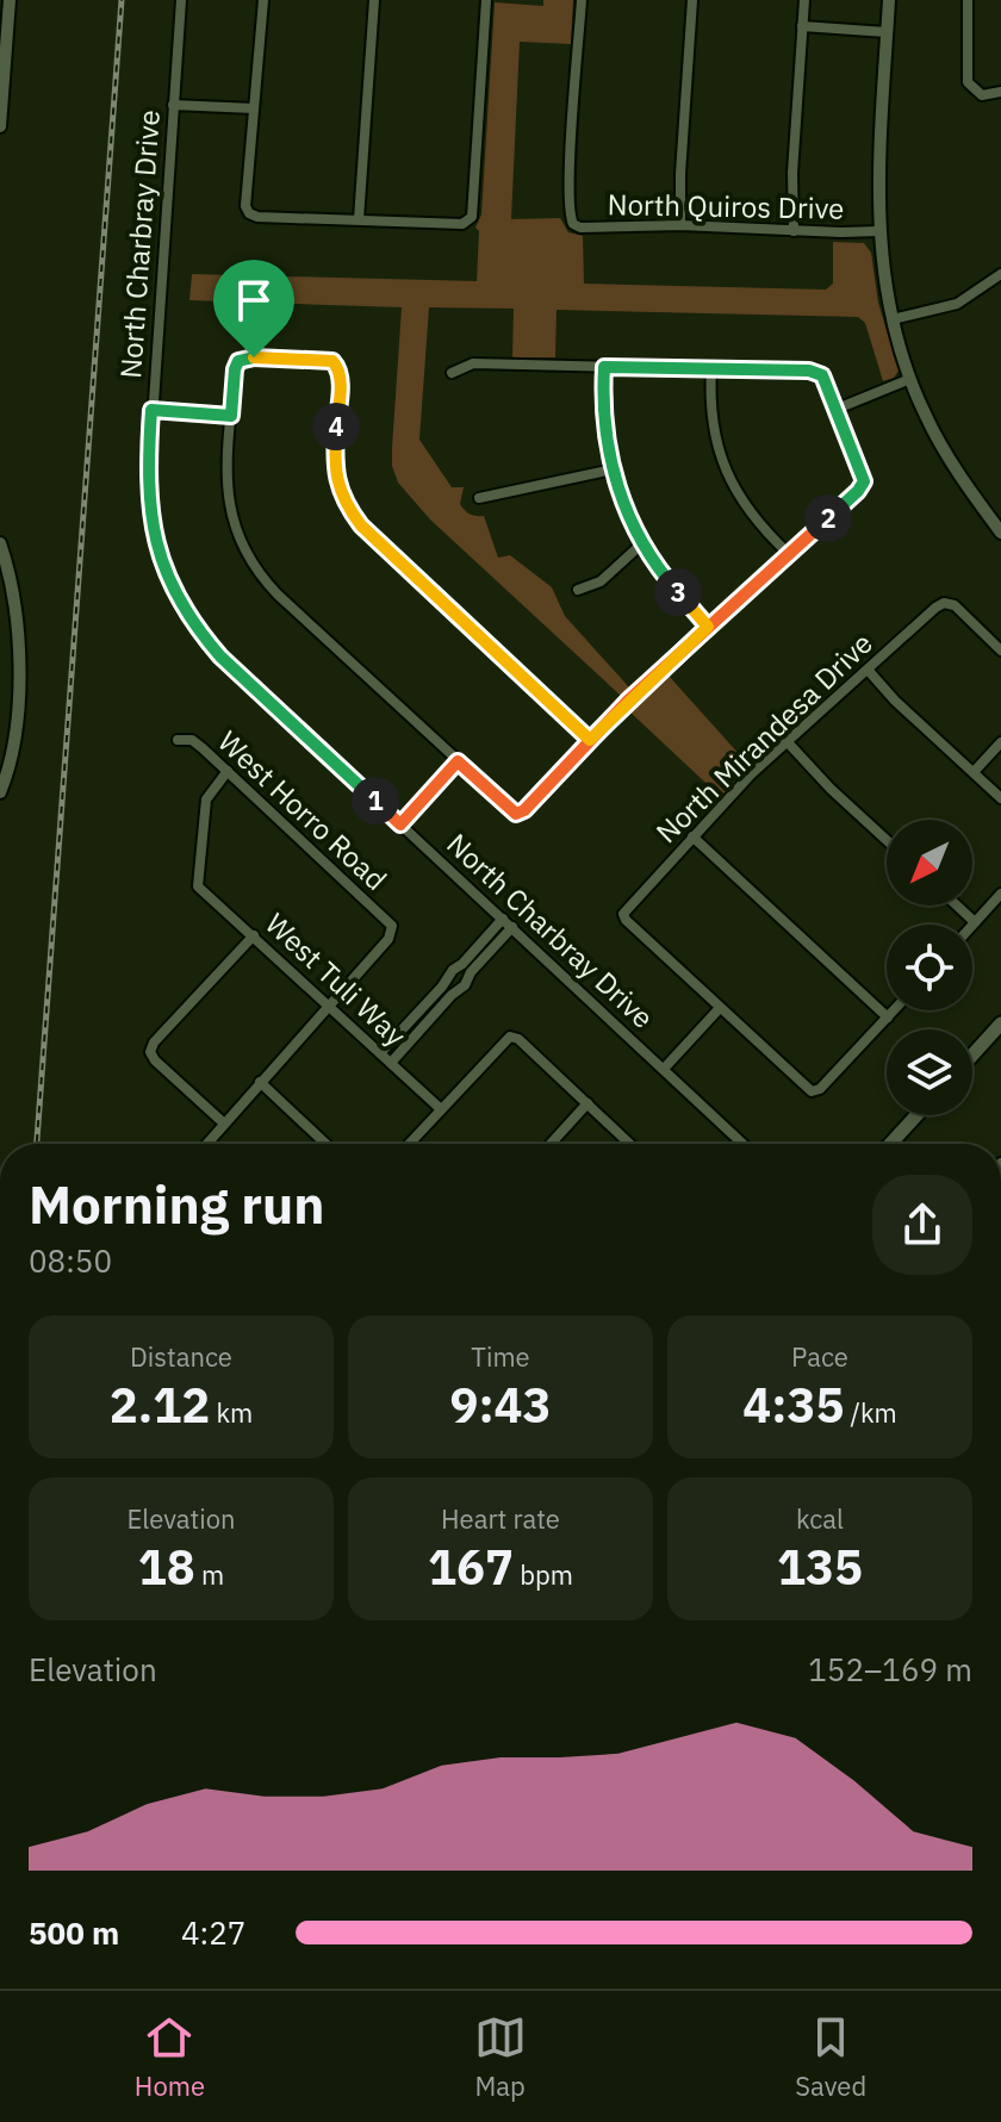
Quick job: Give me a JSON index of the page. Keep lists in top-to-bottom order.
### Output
{
  "streets": {
    "street": [
      "North Quiros Drive",
      "North Charbray Drive",
      "North Mirandesa Drive",
      "West Horro Road",
      "West Tuli Way"
    ]
  },
  "crossings": [
    ["West Horro Road", "West Tuli Way"]
  ],
  "north": "bottom left",
  "page": {
    "pins": [
      "4",
      "2",
      "3",
      "1"
    ],
    "heading": ["Morning run", "08:50"],
    "stats": [
      ["Distance", "2.12 km"],
      ["Time", "9:43"],
      ["Pace", "4:35 /km"],
      ["Elevation", "18 m"],
      ["Heart rate", "167 bpm"],
      ["kcal", "135"]
    ],
    "chart": ["Elevation", "152–169 m"],
    "list": [
      {
        "name": "500 m",
        "note": "4:27"
      }
    ],
    "tabs": ["Home", "Map", "Saved"]
  }
}
